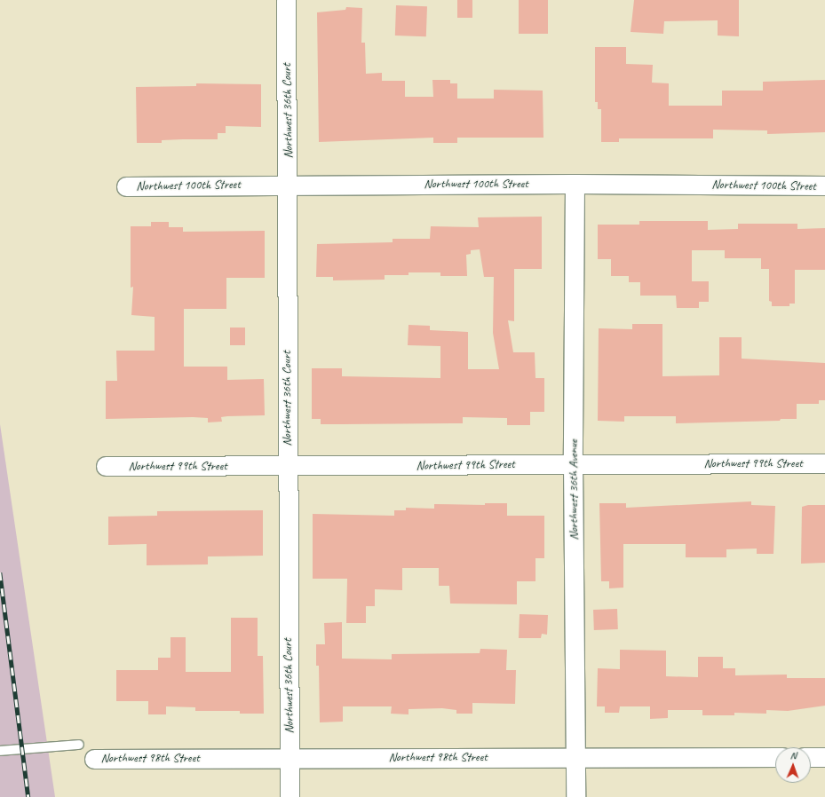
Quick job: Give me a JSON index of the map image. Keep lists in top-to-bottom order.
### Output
{
  "streets": {
    "street": [
      "Northwest 36th Court",
      "Northwest 100th Street",
      "Northwest 99th Street",
      "Northwest 36th Avenue",
      "Northwest 98th Street"
    ]
  },
  "crossings": [
    ["Northwest 36th Court", "Northwest 100th Street"],
    ["Northwest 36th Court", "Northwest 99th Street"],
    ["Northwest 36th Court", "Northwest 98th Street"],
    ["Northwest 100th Street", "Northwest 36th Avenue"],
    ["Northwest 99th Street", "Northwest 36th Avenue"],
    ["Northwest 36th Avenue", "Northwest 98th Street"]
  ],
  "north": "top"
}
